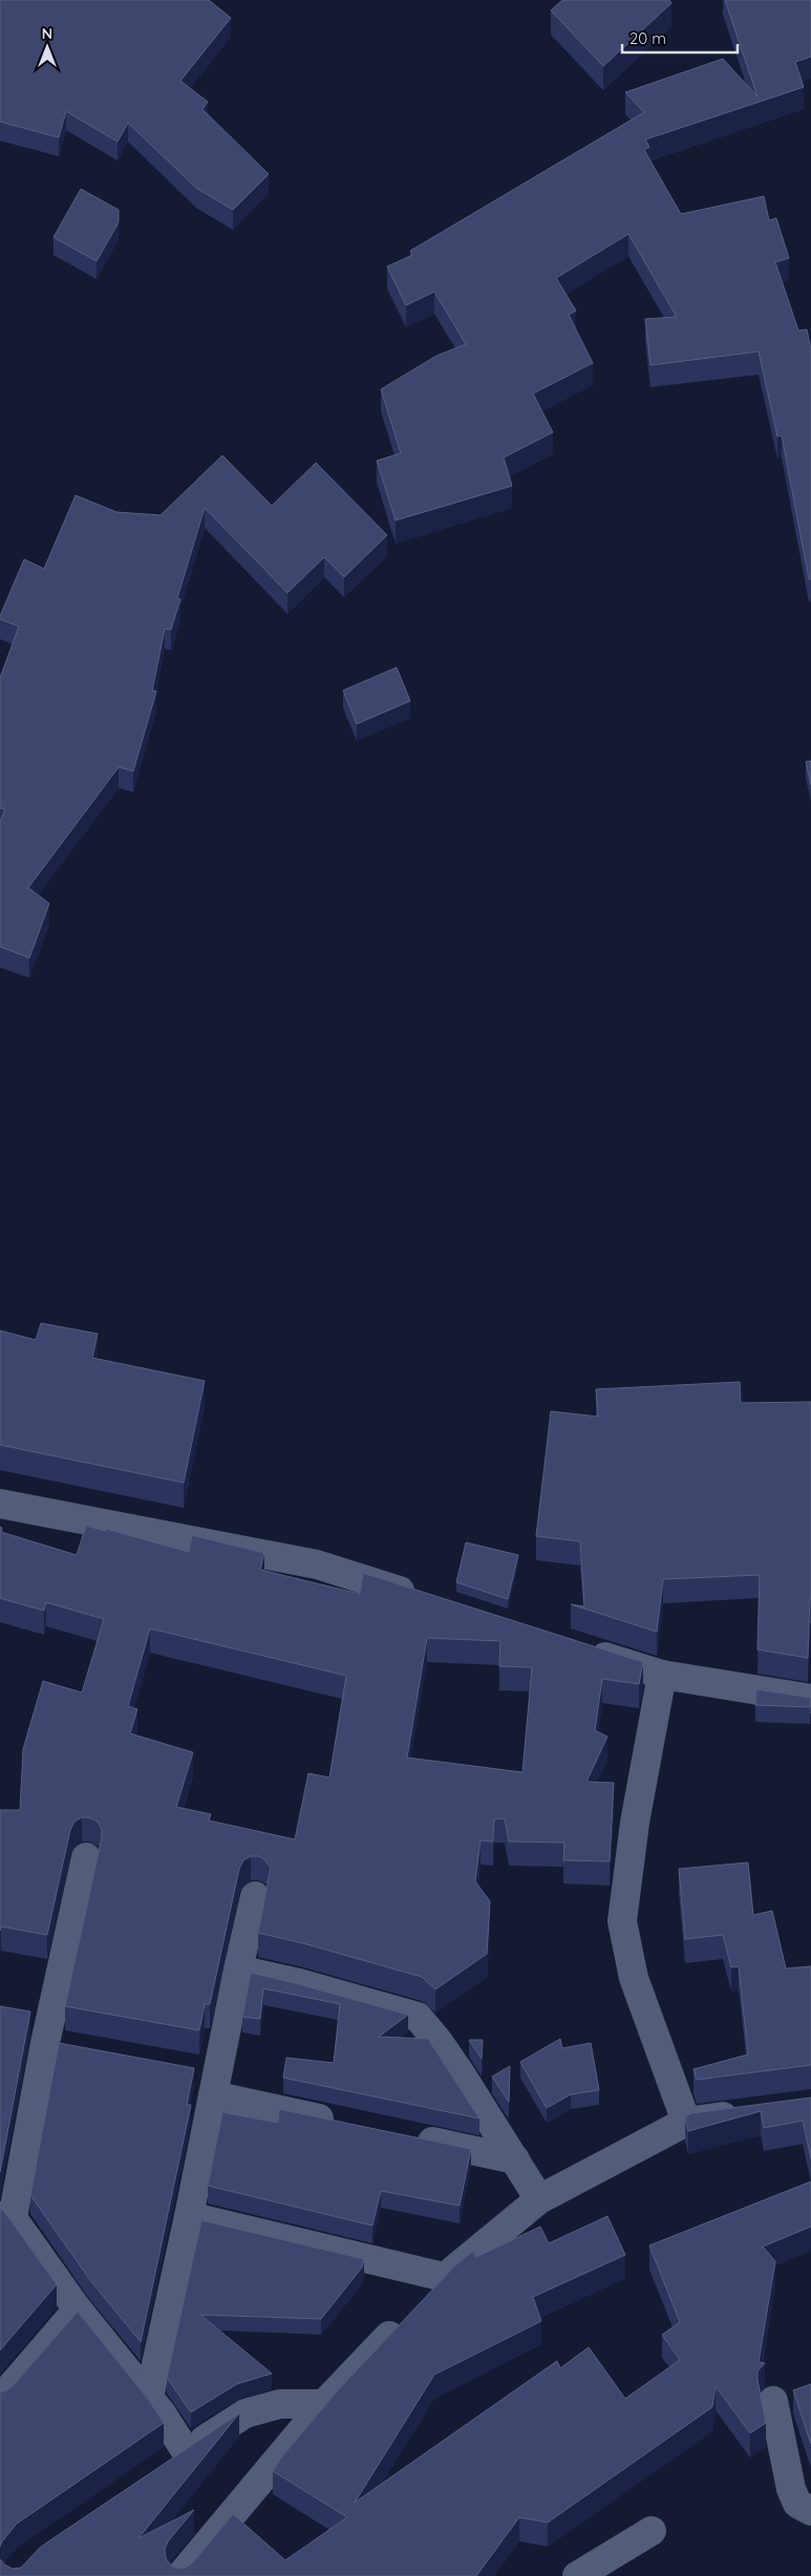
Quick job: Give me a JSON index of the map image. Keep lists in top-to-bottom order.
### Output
{
  "scale_bar": "20 m",
  "north": "top"
}
